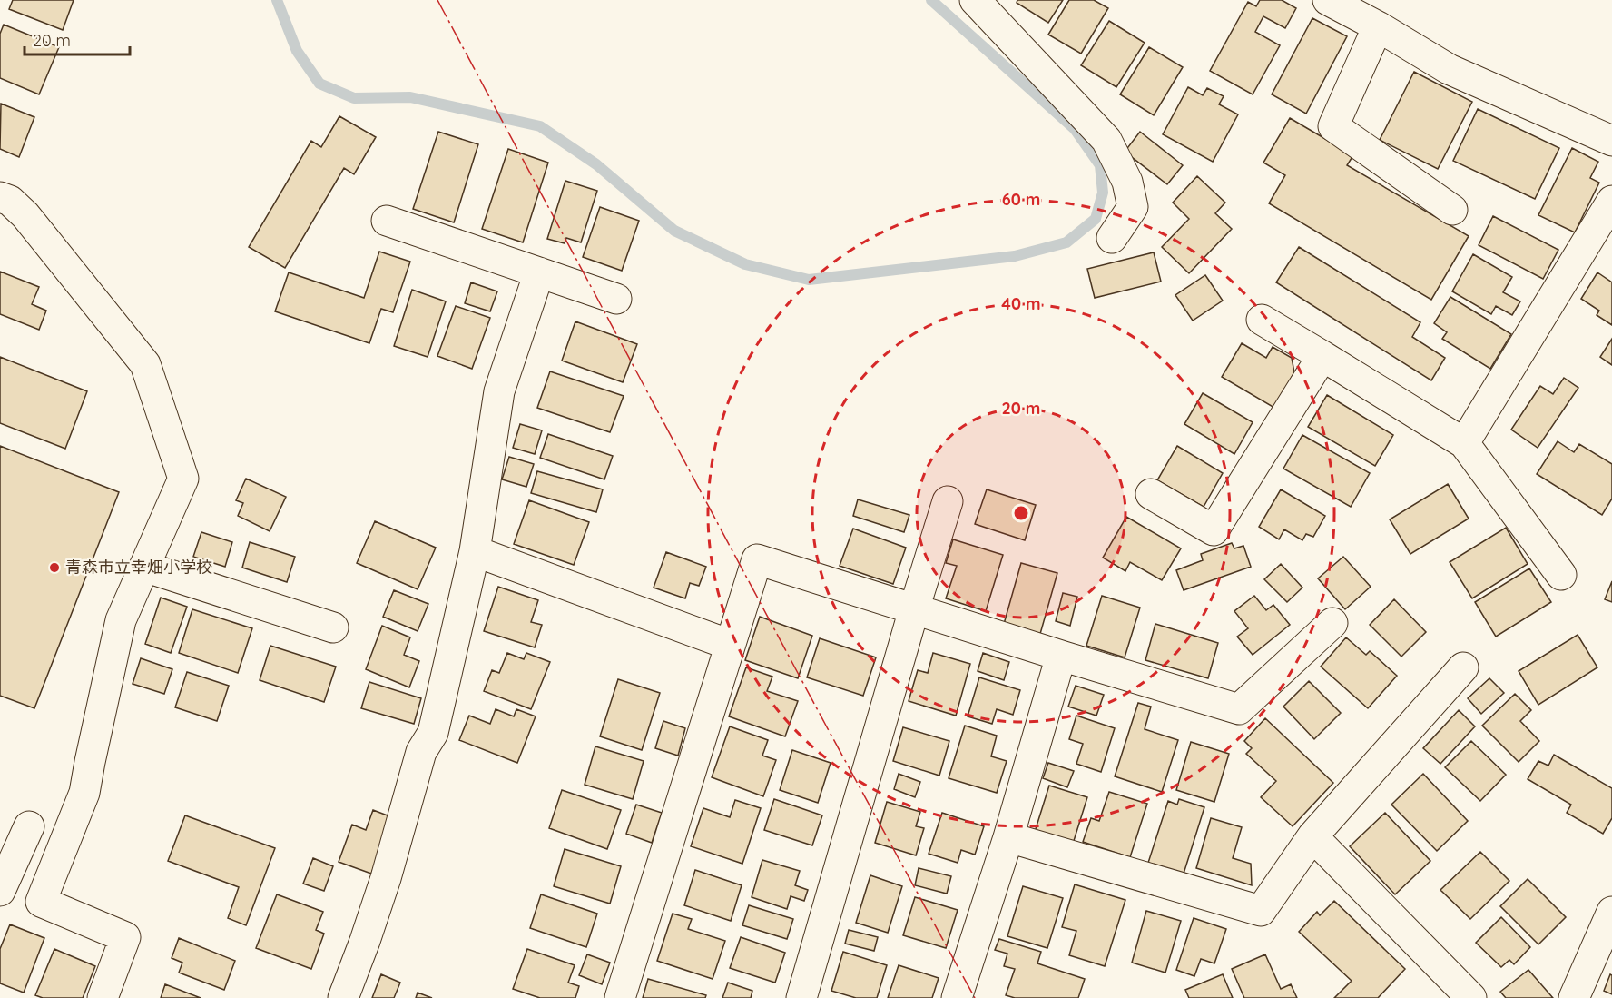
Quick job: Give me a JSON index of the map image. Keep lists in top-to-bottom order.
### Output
{
  "places": ["青森市立幸畑小学校"],
  "scale_bar": "20 m",
  "rings": ["60 m", "40 m", "20 m"]
}
